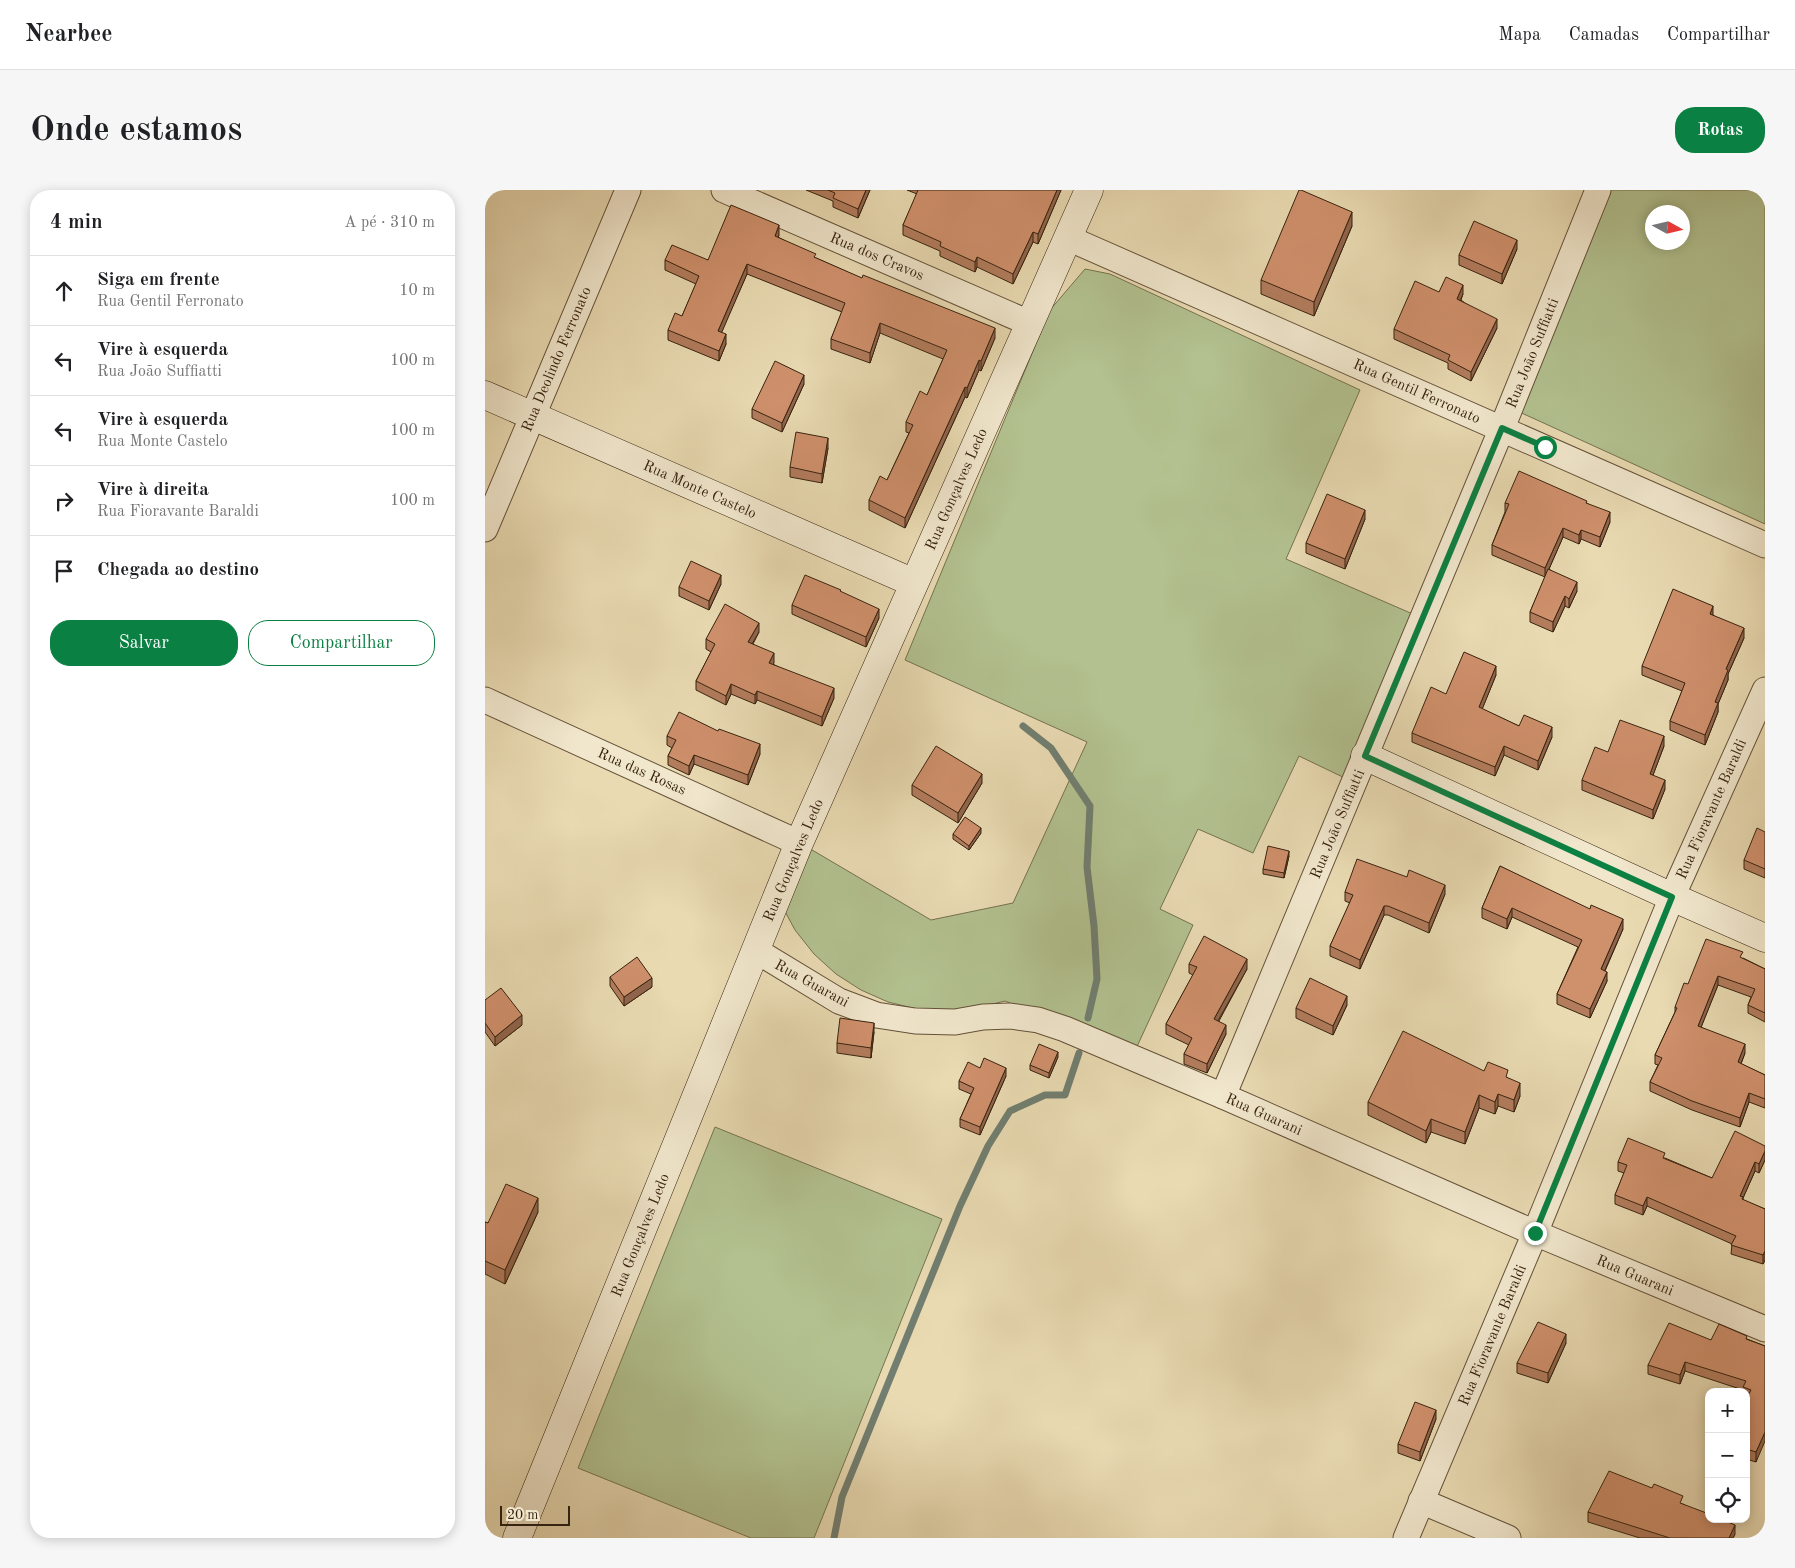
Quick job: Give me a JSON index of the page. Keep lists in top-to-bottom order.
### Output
{
  "streets": {
    "street": [
      "Rua dos Cravos",
      "Rua João Suffiatti",
      "Rua Deolindo Ferronato",
      "Rua Gentil Ferronato",
      "Rua Monte Castelo",
      "Rua Gonçalves Ledo",
      "Rua das Rosas",
      "Rua Fioravante Baraldi",
      "Rua Guarani"
    ]
  },
  "crossings": [
    ["Rua dos Cravos", "Rua Gonçalves Ledo"],
    ["Rua João Suffiatti", "Rua Gentil Ferronato"],
    ["Rua João Suffiatti", "Rua Guarani"],
    ["Rua Deolindo Ferronato", "Rua Monte Castelo"],
    ["Rua Gentil Ferronato", "Rua Gonçalves Ledo"],
    ["Rua Monte Castelo", "Rua Gonçalves Ledo"],
    ["Rua Gonçalves Ledo", "Rua das Rosas"],
    ["Rua Gonçalves Ledo", "Rua Guarani"],
    ["Rua Fioravante Baraldi", "Rua Guarani"]
  ],
  "scale_bar": "20 m",
  "north": "right",
  "page": {
    "header": "Nearbee",
    "nav": ["Mapa", "Camadas", "Compartilhar"],
    "buttons": [
      "Rotas",
      ["Salvar", "Compartilhar"]
    ],
    "title": "Onde estamos",
    "heading": ["4 min", "A pé · 310 m"],
    "list": [
      ["Siga em frente", "Rua Gentil Ferronato", "10 m"],
      ["Vire à esquerda", "Rua João Suffiatti", "100 m"],
      ["Vire à esquerda", "Rua Monte Castelo", "100 m"],
      ["Vire à direita", "Rua Fioravante Baraldi", "100 m"],
      "Chegada ao destino"
    ],
    "map_buttons": ["+", "−"],
    "scale": "20 m"
  }
}
